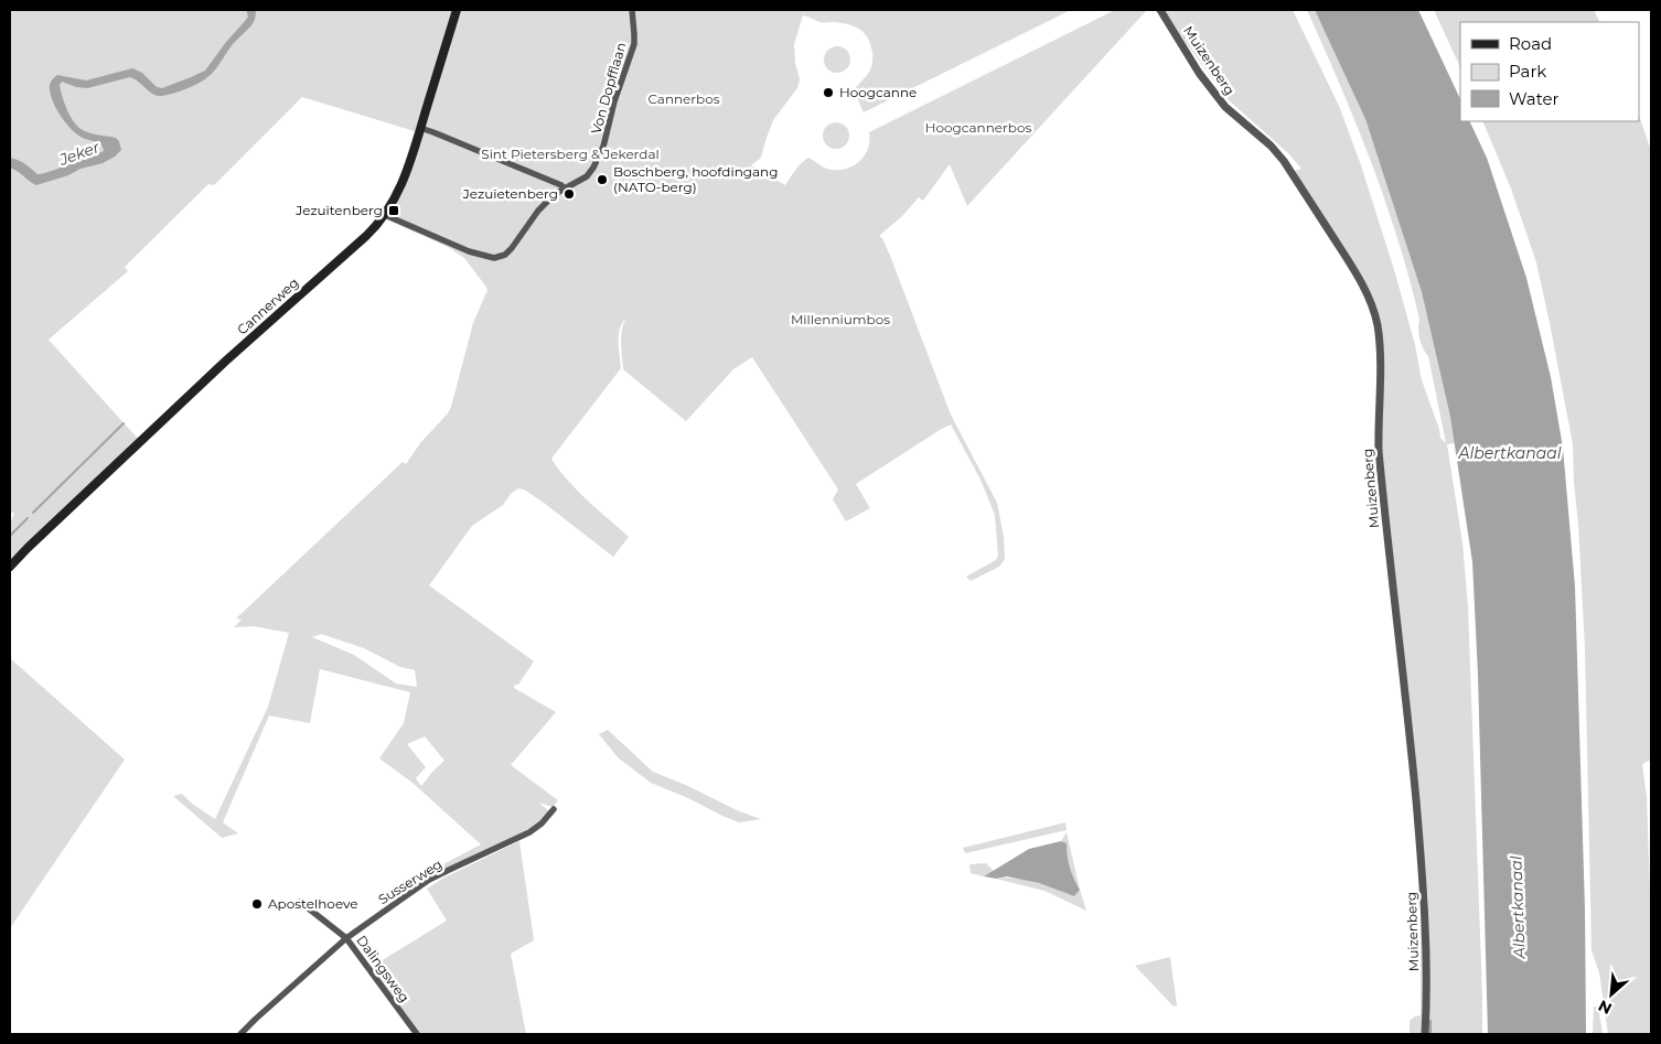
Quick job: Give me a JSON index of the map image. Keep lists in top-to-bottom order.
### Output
{
  "streets": {
    "main road": ["Cannerweg"],
    "street": [
      "Muizenberg",
      "Von Dopfflaan",
      "Susserweg",
      "Dalingsweg"
    ]
  },
  "crossings": [
    ["Von Dopfflaan", "Cannerweg"],
    ["Susserweg", "Dalingsweg"]
  ],
  "water": ["Jeker", "Albertkanaal"],
  "parks": [
    "Cannerbos",
    "Hoogcannerbos",
    "Sint Pietersberg & Jekerdal",
    "Millenniumbos"
  ],
  "places": {
    "other": [
      "Hoogcanne",
      "Boschberg, hoofdingang (NATO-berg)",
      "Jezuïetenberg",
      "Apostelhoeve"
    ],
    "transit": ["Jezuïtenberg"]
  },
  "legend": ["Road", "Park", "Water"],
  "north": "bottom left"
}
